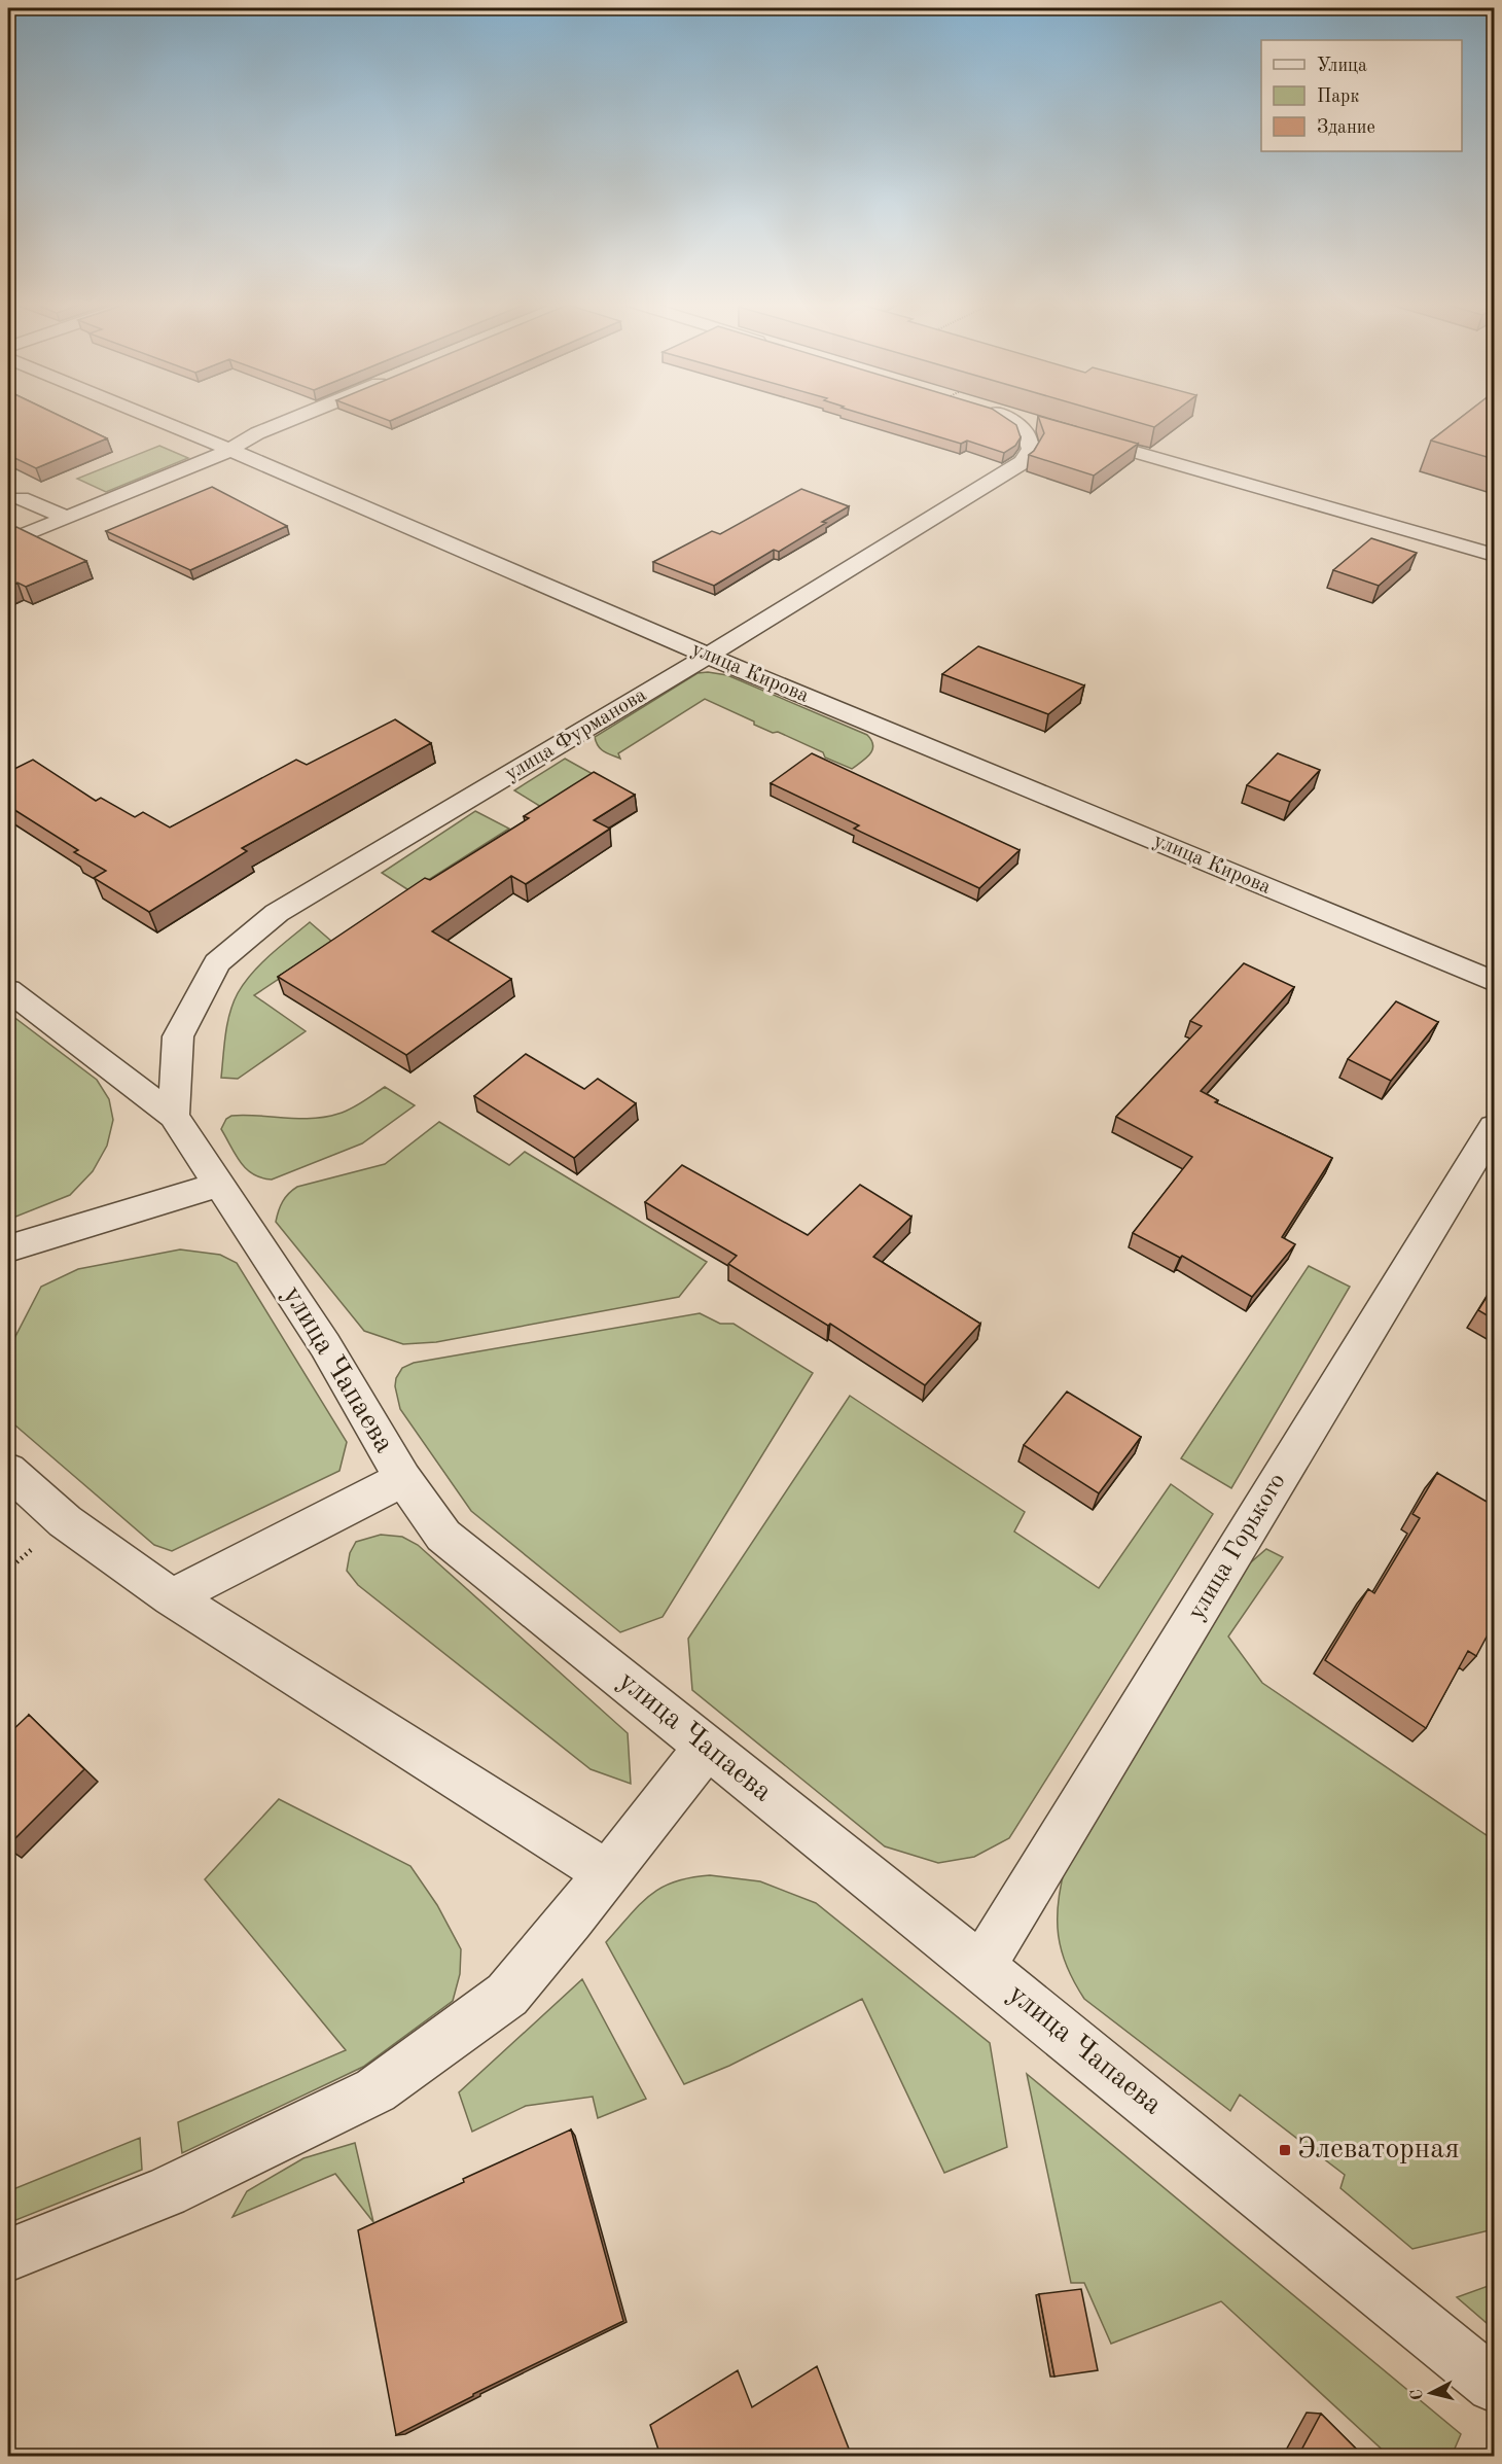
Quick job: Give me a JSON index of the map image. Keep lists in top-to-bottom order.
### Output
{
  "streets": {
    "street": [
      "улица Кирова",
      "улица Фурманова",
      "улица Чапаева",
      "улица Горького"
    ]
  },
  "crossings": [
    ["улица Кирова", "улица Фурманова"],
    ["улица Фурманова", "улица Чапаева"],
    ["улица Чапаева", "улица Горького"]
  ],
  "places": {
    "transit": ["Элеваторная"]
  },
  "legend": ["Улица", "Парк", "Здание"],
  "north": "left"
}
